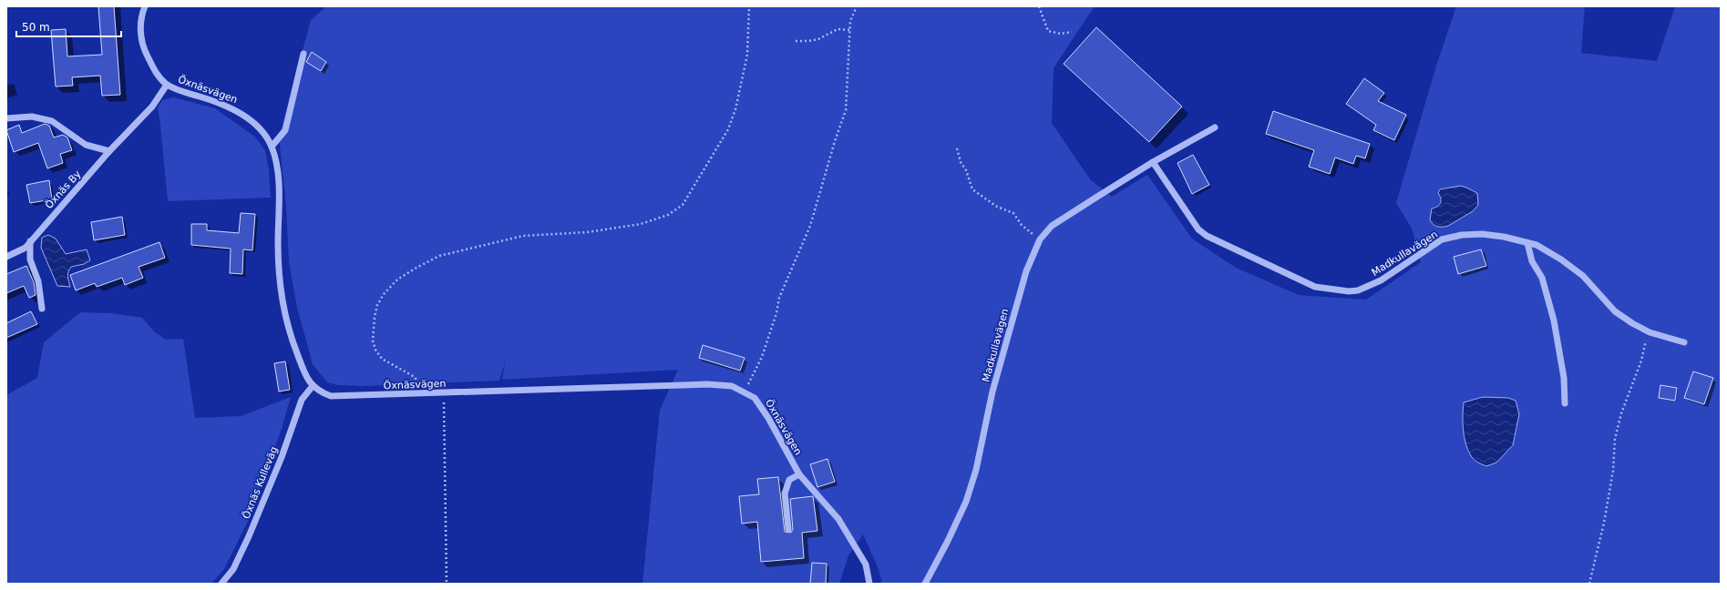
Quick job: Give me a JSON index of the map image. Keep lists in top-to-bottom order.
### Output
{
  "streets": {
    "street": [
      "Öxnäsvägen",
      "Öxnäs By",
      "Madkullavägen",
      "Öxnäs Kulleväg"
    ]
  },
  "crossings": [
    ["Öxnäsvägen", "Öxnäs By"],
    ["Öxnäsvägen", "Öxnäs Kulleväg"]
  ],
  "scale_bar": "50 m"
}
